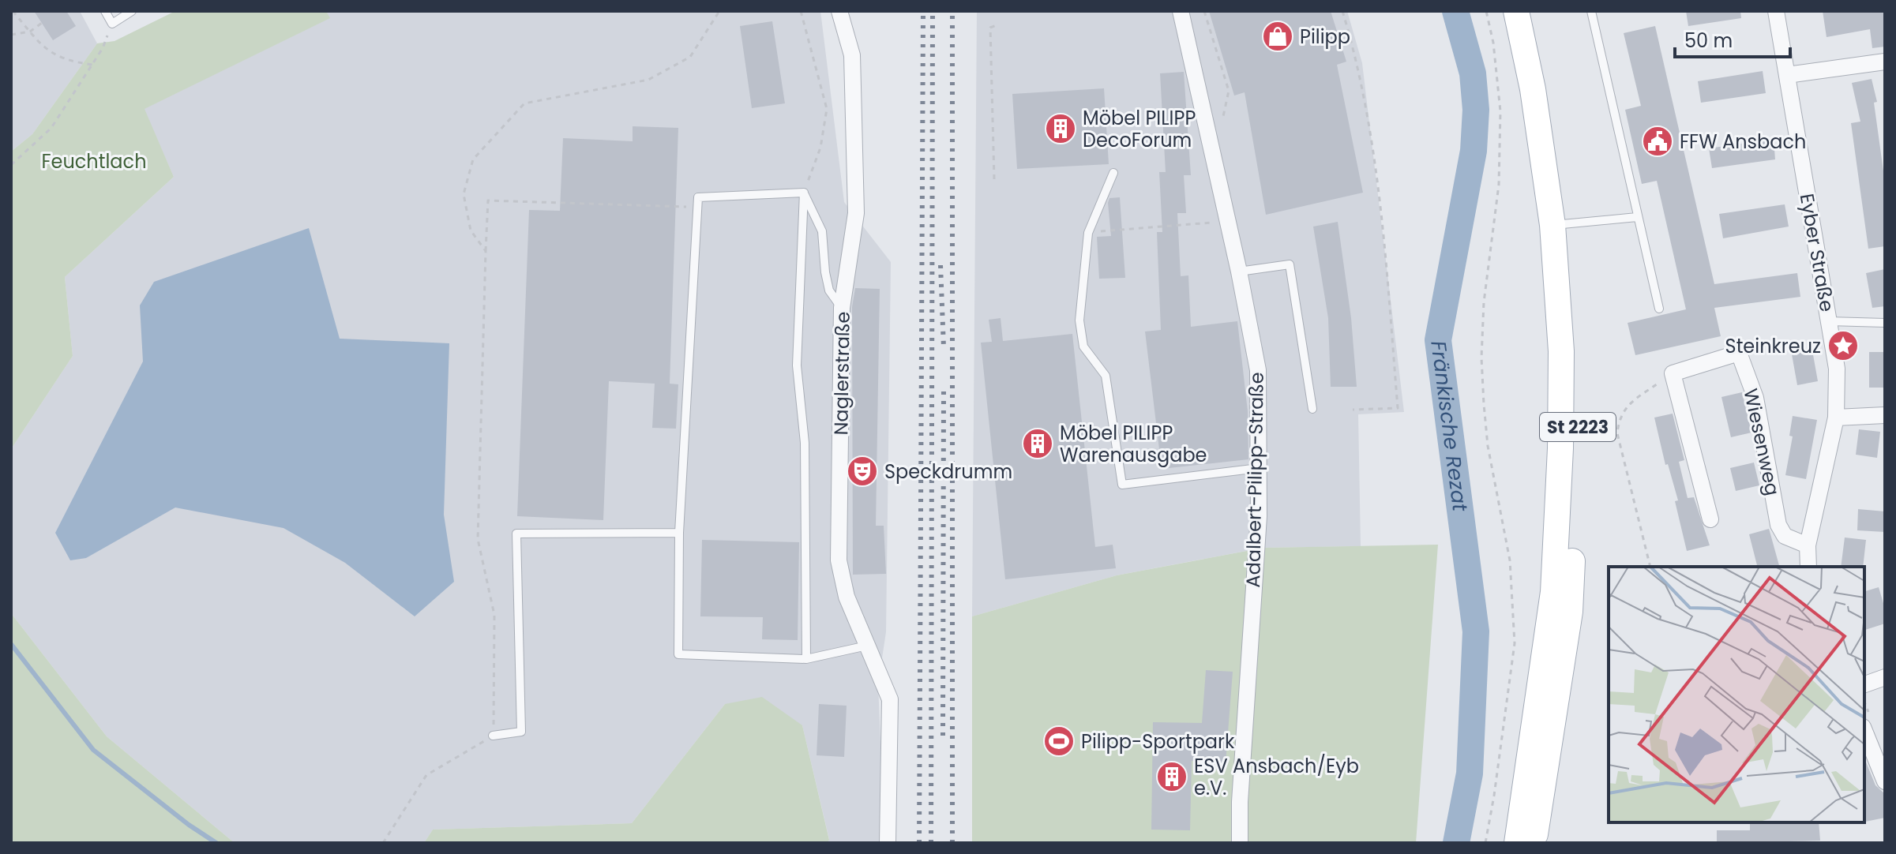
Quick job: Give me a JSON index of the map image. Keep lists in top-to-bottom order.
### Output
{
  "streets": {
    "main road": ["St 2223"],
    "street": [
      "Eyber Straße",
      "Naglerstraße",
      "Wiesenweg",
      "Adalbert-Pilipp-Straße"
    ]
  },
  "crossings": [
    ["Eyber Straße", "Wiesenweg"]
  ],
  "water": ["Fränkische Rezat"],
  "parks": ["Feuchtlach"],
  "places": {
    "shop": ["Pilipp"],
    "building": ["Möbel PILIPP DecoForum", "Möbel PILIPP Warenausgabe", "ESV Ansbach/Eyb e.V."],
    "public building": ["FFW Ansbach"],
    "place": ["Steinkreuz"],
    "theatre": ["Speckdrumm"],
    "sports": ["Pilipp-Sportpark"]
  },
  "scale_bar": "50 m"
}
